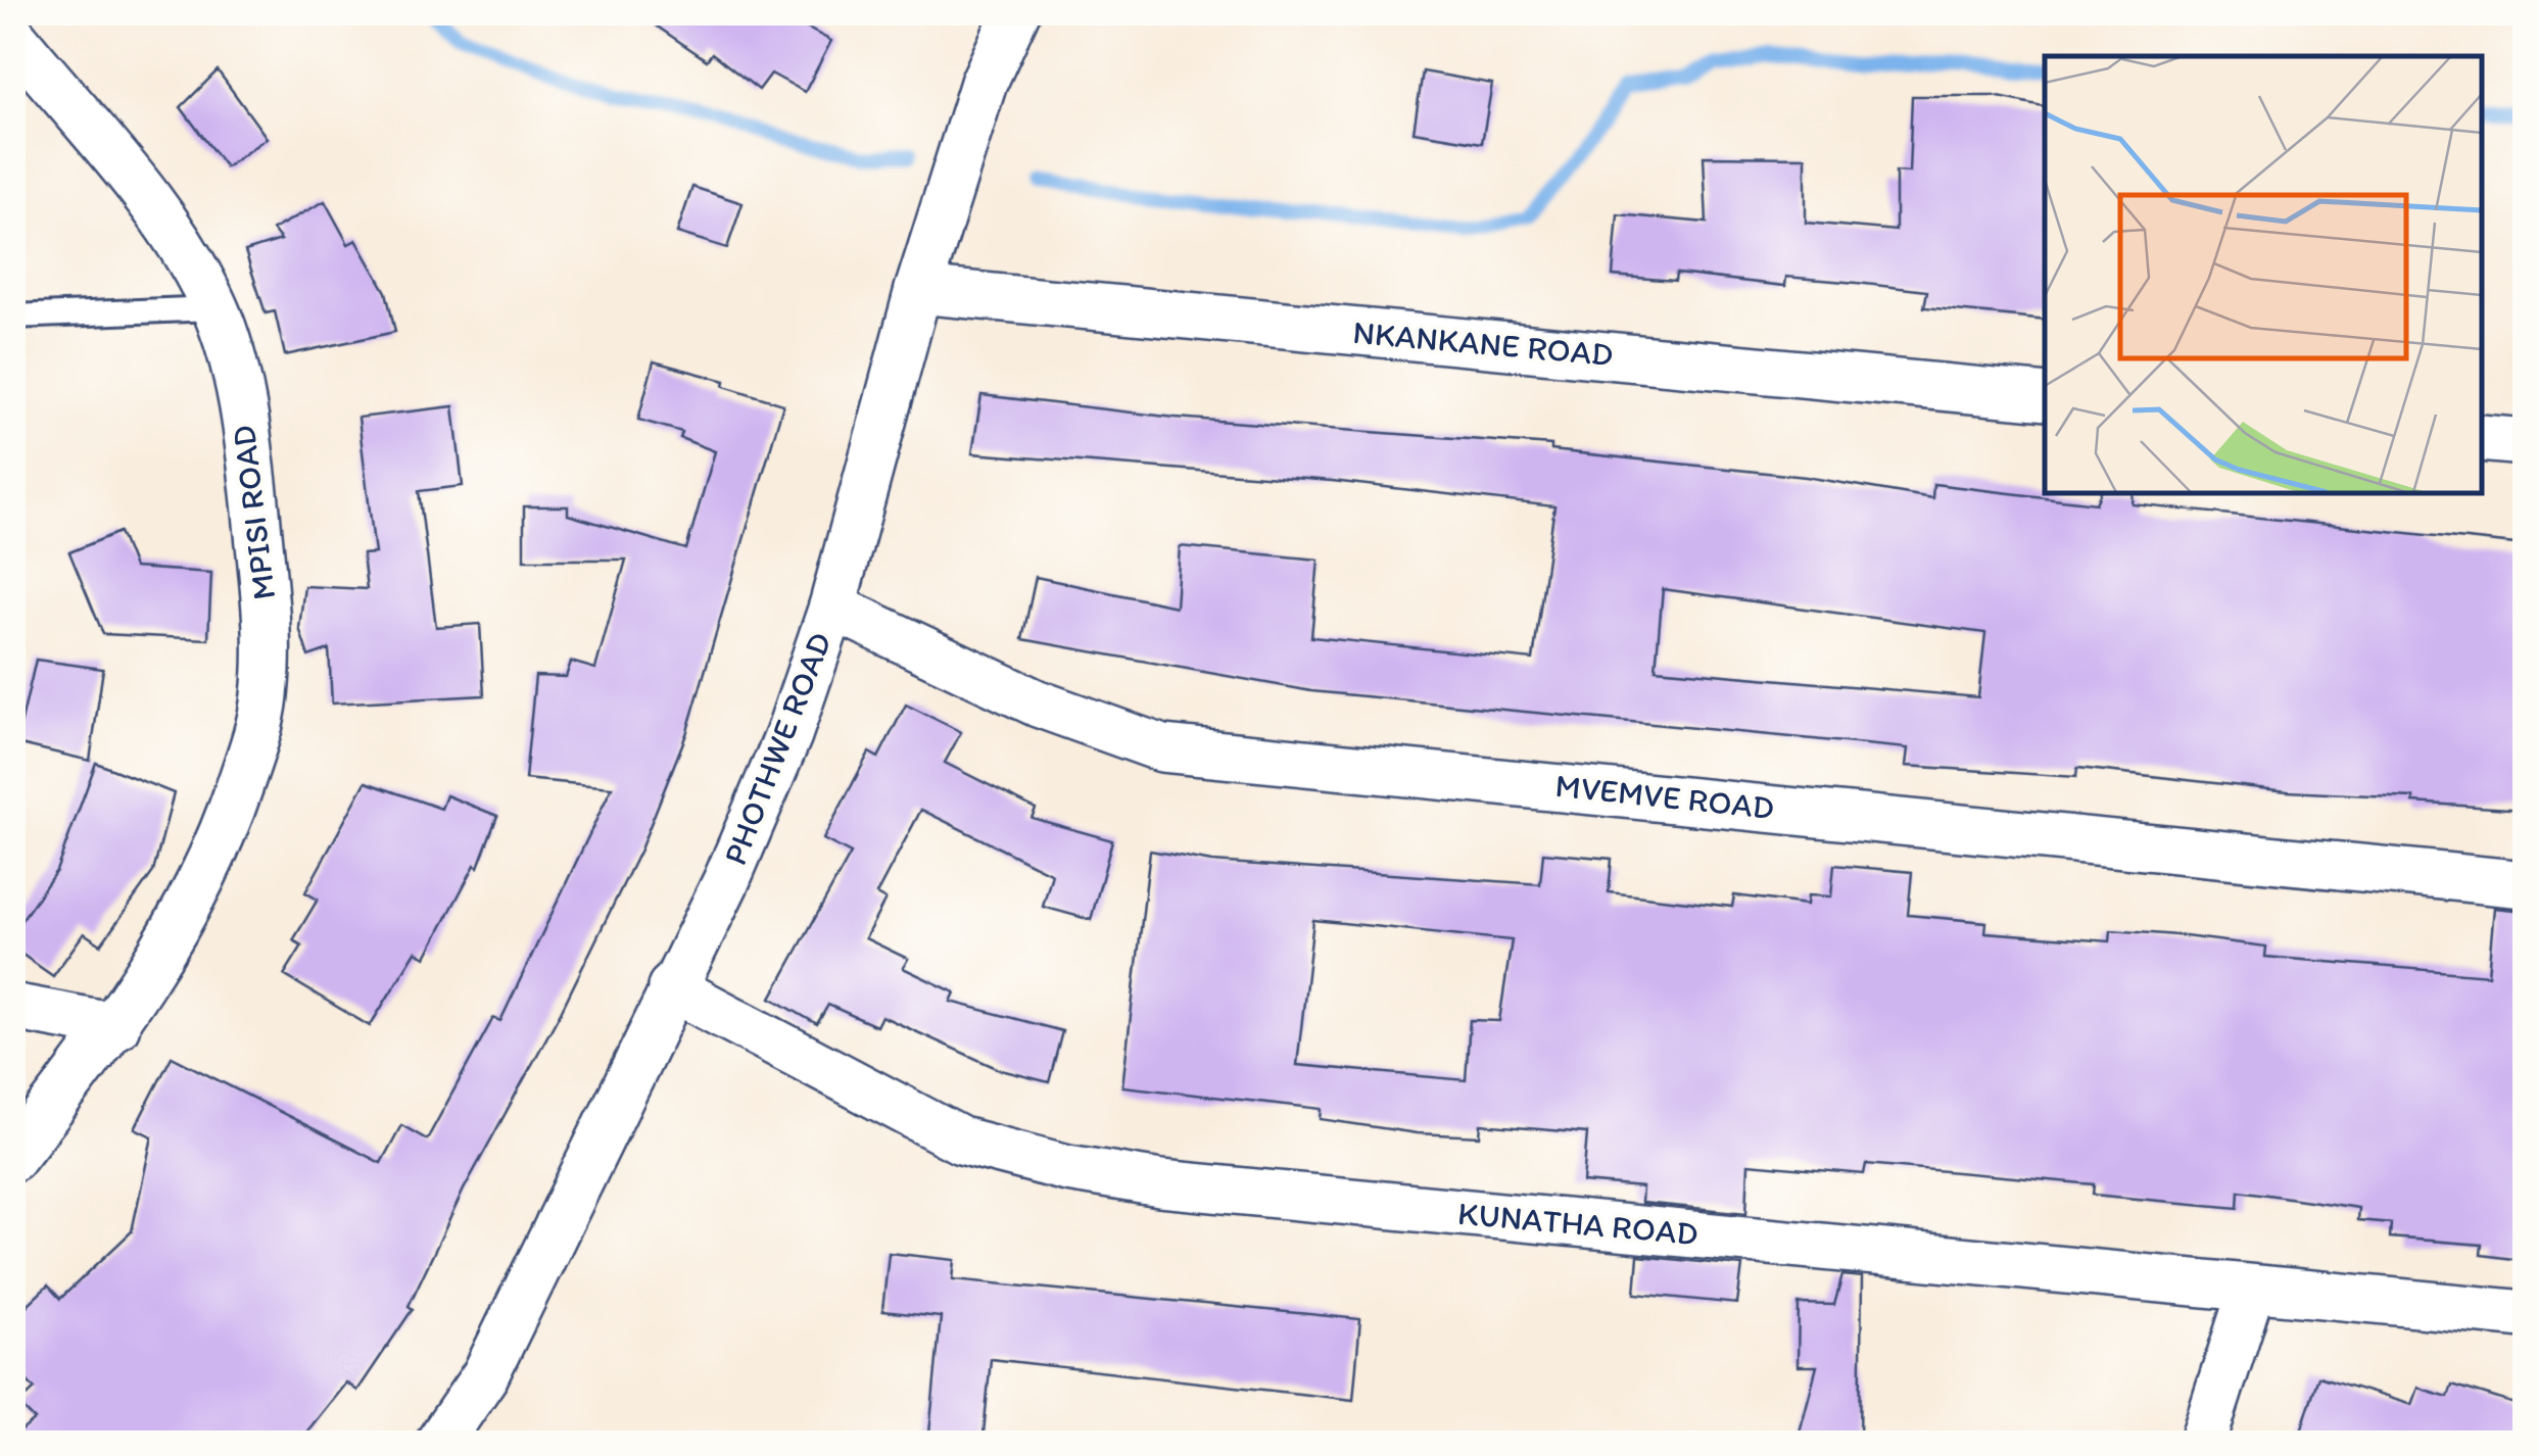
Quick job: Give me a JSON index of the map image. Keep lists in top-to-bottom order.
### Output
{
  "streets": {
    "street": [
      "NKANKANE ROAD",
      "MPISI ROAD",
      "PHOTHWE ROAD",
      "MVEMVE ROAD",
      "KUNATHA ROAD"
    ]
  },
  "crossings": [
    ["NKANKANE ROAD", "PHOTHWE ROAD"],
    ["PHOTHWE ROAD", "MVEMVE ROAD"],
    ["PHOTHWE ROAD", "KUNATHA ROAD"]
  ]
}
